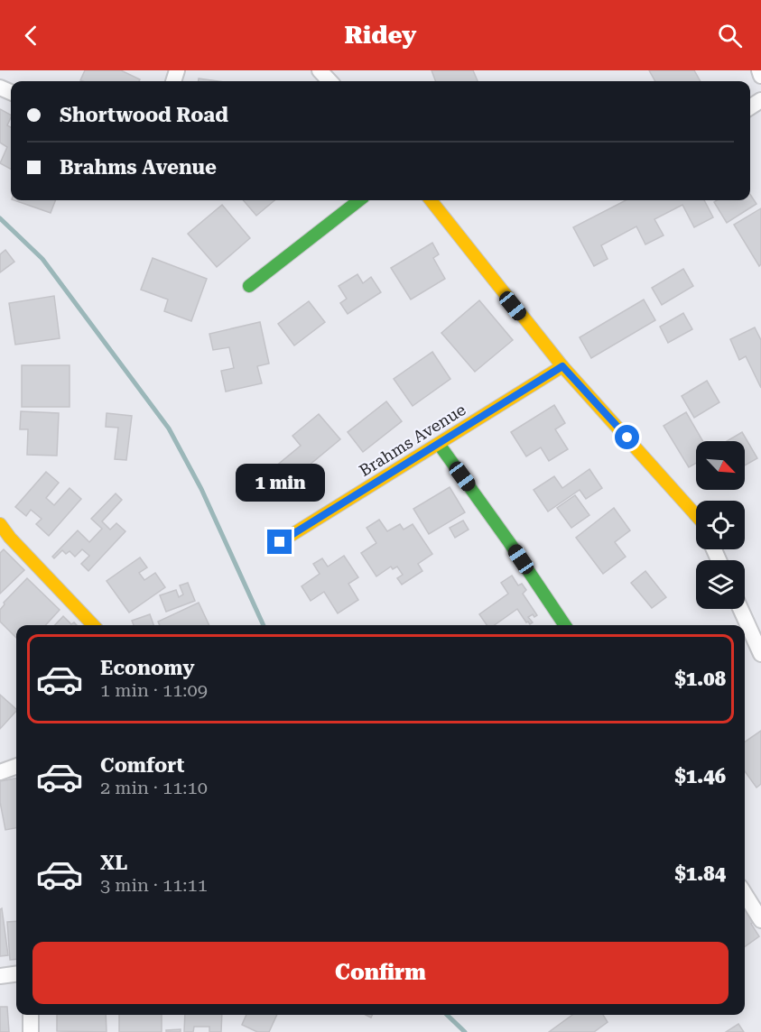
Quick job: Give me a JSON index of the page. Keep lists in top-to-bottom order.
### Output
{
  "streets": {
    "street": ["Brahms Avenue"]
  },
  "north": "bottom right",
  "page": {
    "header": "Ridey",
    "banner": ["Shortwood Road", "Brahms Avenue"],
    "bubble": "1 min",
    "list": [
      {
        "name": "Economy",
        "note": "1 min · 11:09",
        "value": "$1.08"
      },
      {
        "name": "Comfort",
        "note": "2 min · 11:10",
        "value": "$1.46"
      },
      {
        "name": "XL",
        "note": "3 min · 11:11",
        "value": "$1.84"
      }
    ],
    "buttons": "Confirm"
  }
}
